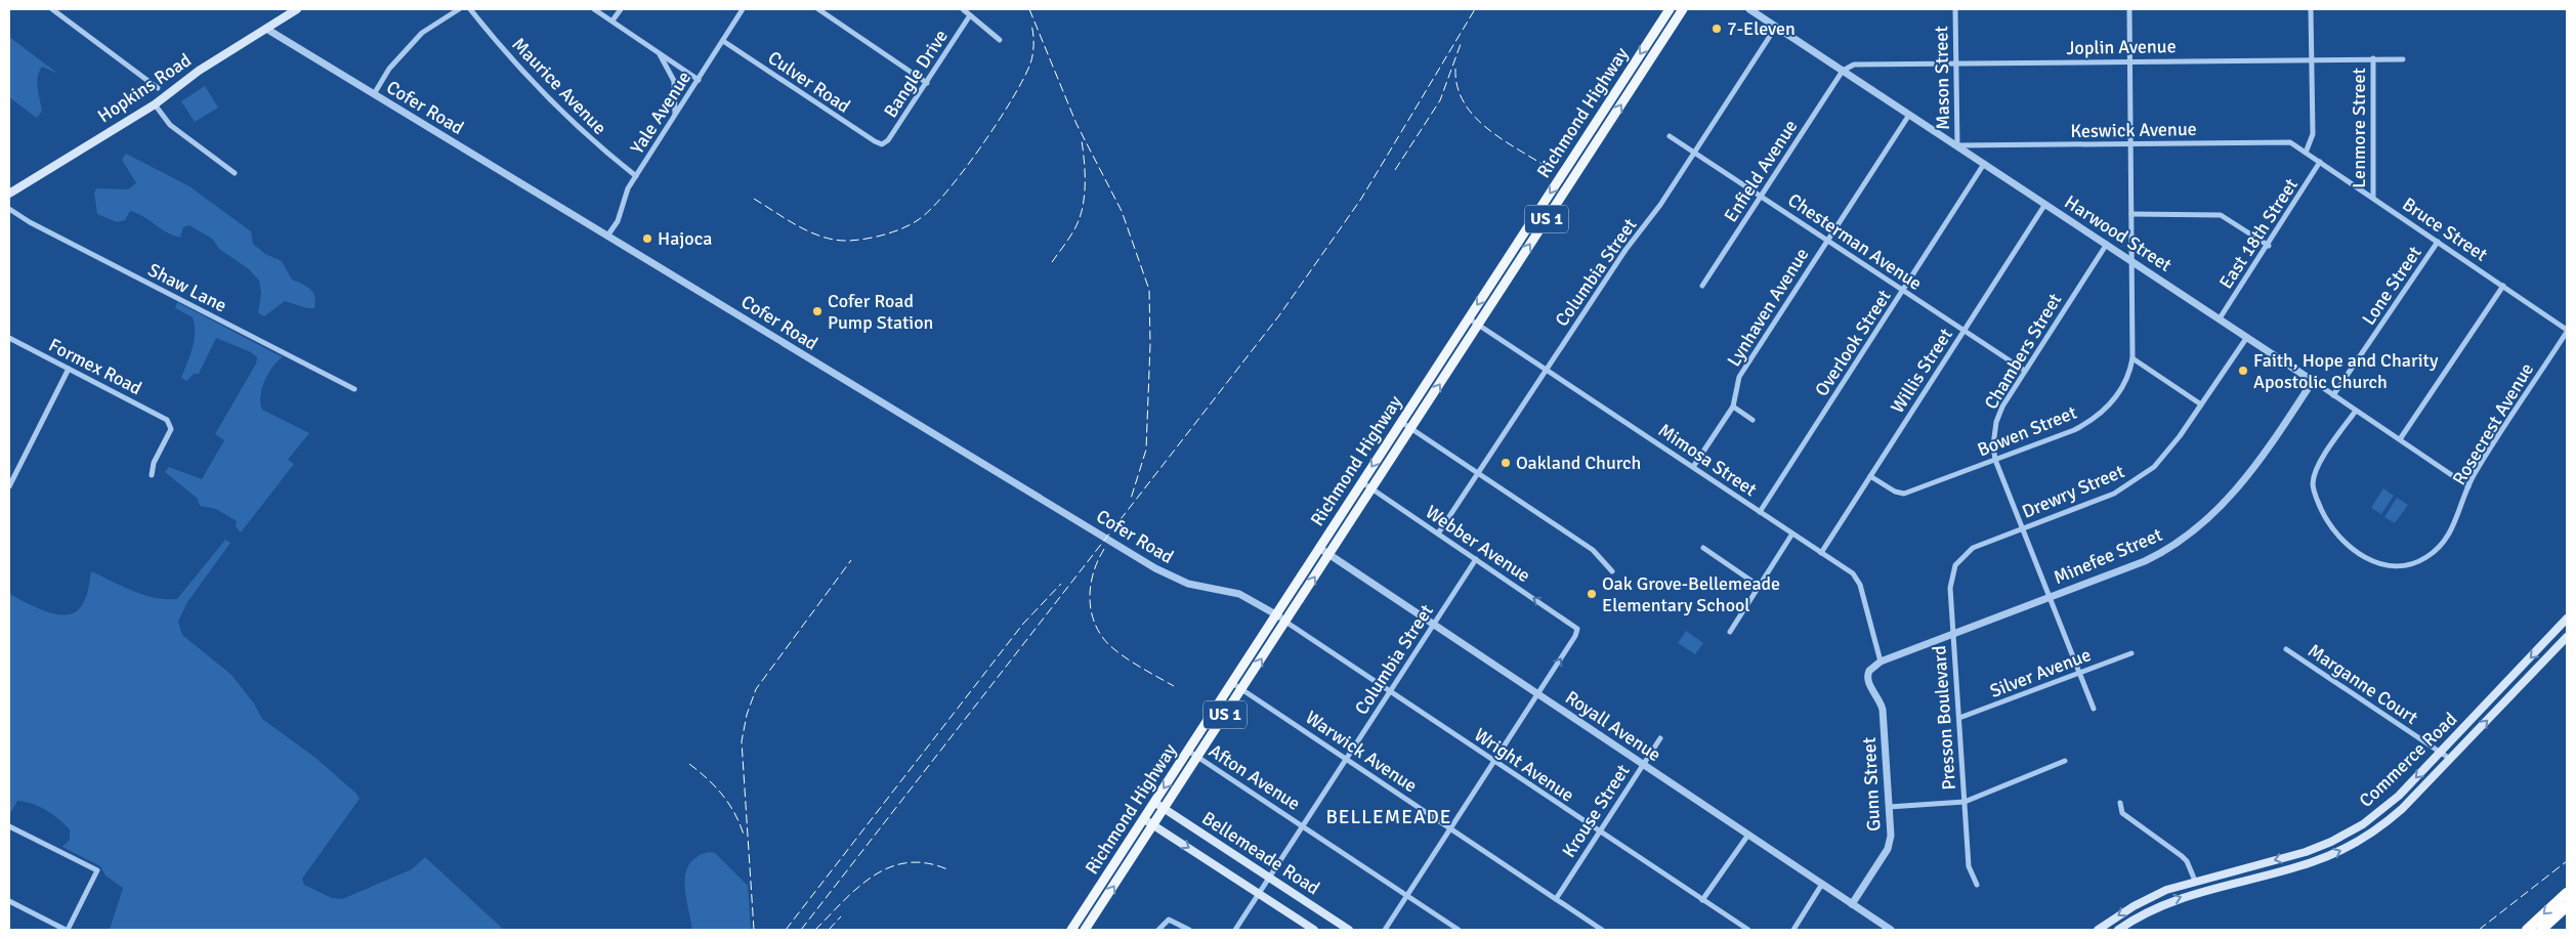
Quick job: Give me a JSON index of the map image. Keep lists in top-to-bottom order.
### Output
{
  "streets": {
    "main road": [
      "Hopkins Road",
      "Richmond Highway",
      "US 1",
      "Commerce Road",
      "Bellemeade Road"
    ],
    "street": [
      "Joplin Avenue",
      "Bangle Drive",
      "Mason Street",
      "Culver Road",
      "Maurice Avenue",
      "Cofer Road",
      "Yale Avenue",
      "Lenmore Street",
      "Keswick Avenue",
      "Enfield Avenue",
      "Bruce Street",
      "Harwood Street",
      "East 18th Street",
      "Chesterman Avenue",
      "Columbia Street",
      "Lone Street",
      "Shaw Lane",
      "Lynhaven Avenue",
      "Overlook Street",
      "Chambers Street",
      "Formex Road",
      "Willis Street",
      "Rosecrest Avenue",
      "Bowen Street",
      "Mimosa Street",
      "Drewry Street",
      "Webber Avenue",
      "Minefee Street",
      "Silver Avenue",
      "Marganne Court",
      "Presson Boulevard",
      "Royall Avenue",
      "Warwick Avenue",
      "Wright Avenue",
      "Afton Avenue",
      "Gunn Street",
      "Krouse Street"
    ]
  },
  "crossings": [
    ["Joplin Avenue", "Mason Street"],
    ["Joplin Avenue", "Lenmore Street"],
    ["Joplin Avenue", "Enfield Avenue"],
    ["Joplin Avenue", "Harwood Street"],
    ["Joplin Avenue", "Bowen Street"],
    ["Bangle Drive", "Culver Road"],
    ["Mason Street", "Keswick Avenue"],
    ["Mason Street", "Harwood Street"],
    ["Culver Road", "Yale Avenue"],
    ["Maurice Avenue", "Yale Avenue"],
    ["Hopkins Road", "Cofer Road"],
    ["Cofer Road", "Yale Avenue"],
    ["Cofer Road", "Richmond Highway"],
    ["Cofer Road", "Wright Avenue"],
    ["Richmond Highway", "Mimosa Street"],
    ["Richmond Highway", "Webber Avenue"],
    ["Richmond Highway", "Royall Avenue"],
    ["Richmond Highway", "Warwick Avenue"],
    ["Richmond Highway", "Wright Avenue"],
    ["Richmond Highway", "Afton Avenue"],
    ["Richmond Highway", "Bellemeade Road"],
    ["Lenmore Street", "Bruce Street"],
    ["Keswick Avenue", "Bruce Street"],
    ["Keswick Avenue", "Harwood Street"],
    ["Keswick Avenue", "Bowen Street"],
    ["Enfield Avenue", "Harwood Street"],
    ["Enfield Avenue", "Chesterman Avenue"],
    ["Bruce Street", "East 18th Street"],
    ["Bruce Street", "Lone Street"],
    ["Bruce Street", "Rosecrest Avenue"],
    ["Harwood Street", "East 18th Street"],
    ["Harwood Street", "Columbia Street"],
    ["Harwood Street", "Lone Street"],
    ["Harwood Street", "Lynhaven Avenue"],
    ["Harwood Street", "Overlook Street"],
    ["Harwood Street", "Chambers Street"],
    ["Harwood Street", "Willis Street"],
    ["Harwood Street", "Rosecrest Avenue"],
    ["Harwood Street", "Bowen Street"],
    ["Harwood Street", "Drewry Street"],
    ["Harwood Street", "Minefee Street"],
    ["Chesterman Avenue", "Columbia Street"],
    ["Chesterman Avenue", "Lynhaven Avenue"],
    ["Chesterman Avenue", "Overlook Street"],
    ["Chesterman Avenue", "Chambers Street"],
    ["Chesterman Avenue", "Willis Street"],
    ["Columbia Street", "Mimosa Street"],
    ["Columbia Street", "Webber Avenue"],
    ["Columbia Street", "Royall Avenue"],
    ["Columbia Street", "Warwick Avenue"],
    ["Columbia Street", "Wright Avenue"],
    ["Columbia Street", "Afton Avenue"],
    ["Columbia Street", "Bellemeade Road"],
    ["Lynhaven Avenue", "Mimosa Street"],
    ["Overlook Street", "Mimosa Street"],
    ["Chambers Street", "Bowen Street"],
    ["Chambers Street", "Drewry Street"],
    ["Chambers Street", "Minefee Street"],
    ["Chambers Street", "Silver Avenue"],
    ["Willis Street", "Bowen Street"],
    ["Willis Street", "Mimosa Street"],
    ["Mimosa Street", "Minefee Street"],
    ["Mimosa Street", "Gunn Street"],
    ["Drewry Street", "Presson Boulevard"],
    ["Webber Avenue", "Royall Avenue"],
    ["Minefee Street", "Presson Boulevard"],
    ["Minefee Street", "Gunn Street"],
    ["Silver Avenue", "Presson Boulevard"],
    ["Marganne Court", "Commerce Road"],
    ["Royall Avenue", "Gunn Street"],
    ["Royall Avenue", "Krouse Street"],
    ["Warwick Avenue", "Krouse Street"],
    ["Wright Avenue", "Krouse Street"]
  ],
  "districts": ["BELLEMEADE"],
  "places": [
    "7-Eleven",
    "Hajoca",
    "Cofer Road Pump Station",
    "Faith, Hope and Charity Apostolic Church",
    "Oakland Church",
    "Oak Grove-Bellemeade Elementary School"
  ]
}
